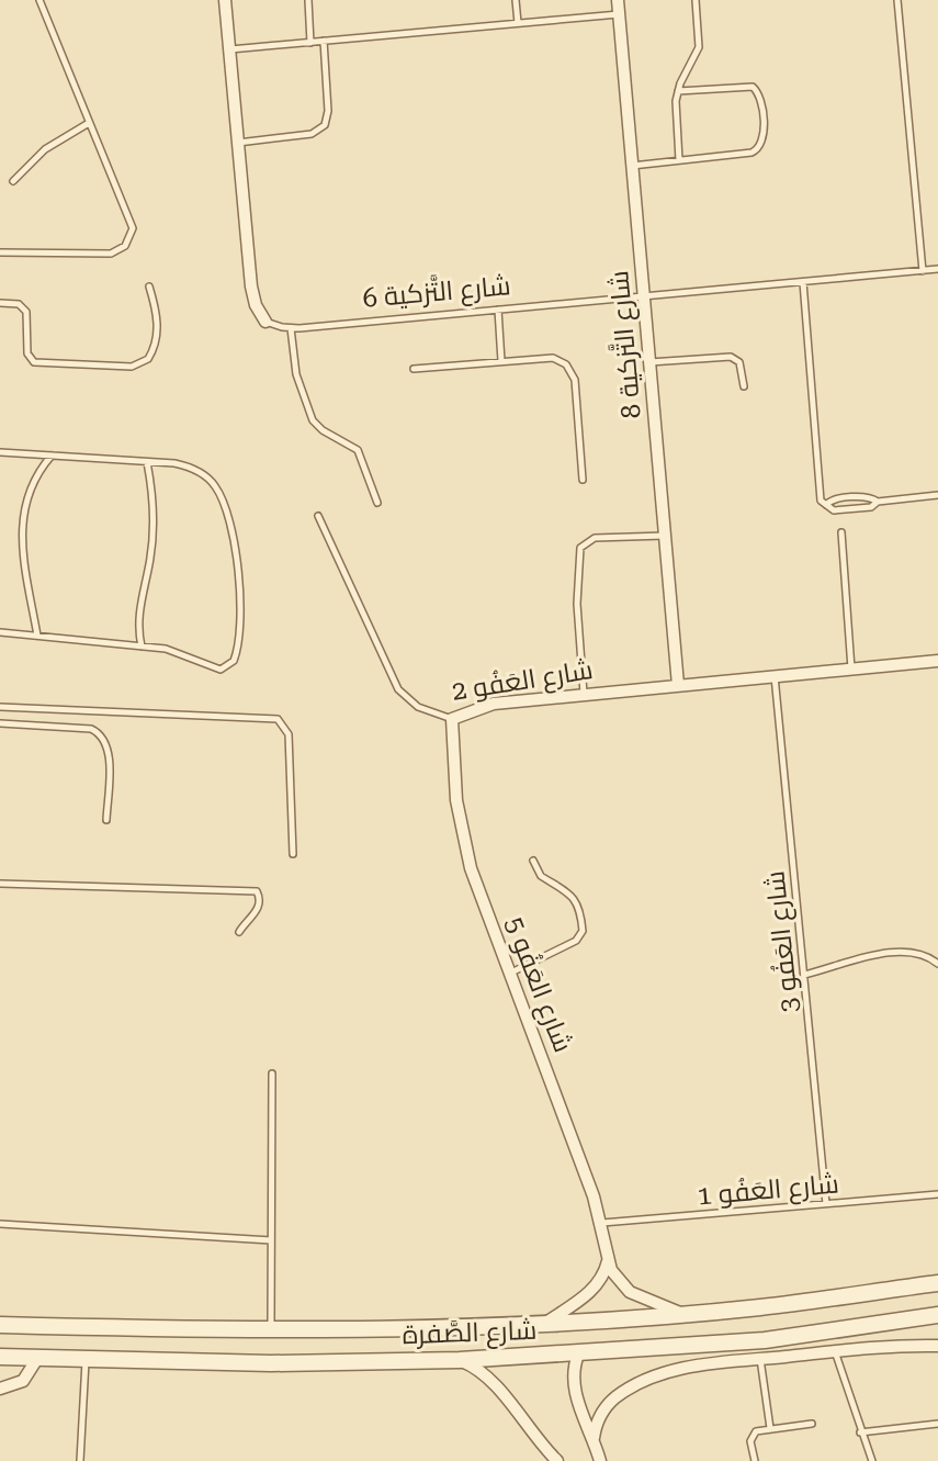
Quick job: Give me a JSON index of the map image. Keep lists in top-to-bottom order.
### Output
{
  "streets": {
    "street": [
      "شارع التَّزكية 6",
      "شارع التَّزكية 8",
      "شارع العَفُو 2",
      "شارع العَفُو 5",
      "شارع الصَّفرة"
    ],
    "lane": ["شارع العَفُو 3", "شارع العَفُو 1"]
  },
  "crossings": [
    ["شارع التَّزكية 6", "شارع التَّزكية 8"],
    ["شارع التَّزكية 8", "شارع العَفُو 2"],
    ["شارع العَفُو 2", "شارع العَفُو 3"],
    ["شارع العَفُو 2", "شارع العَفُو 5"],
    ["شارع العَفُو 3", "شارع العَفُو 1"],
    ["شارع العَفُو 5", "شارع العَفُو 1"],
    ["شارع العَفُو 5", "شارع الصَّفرة"]
  ]
}
